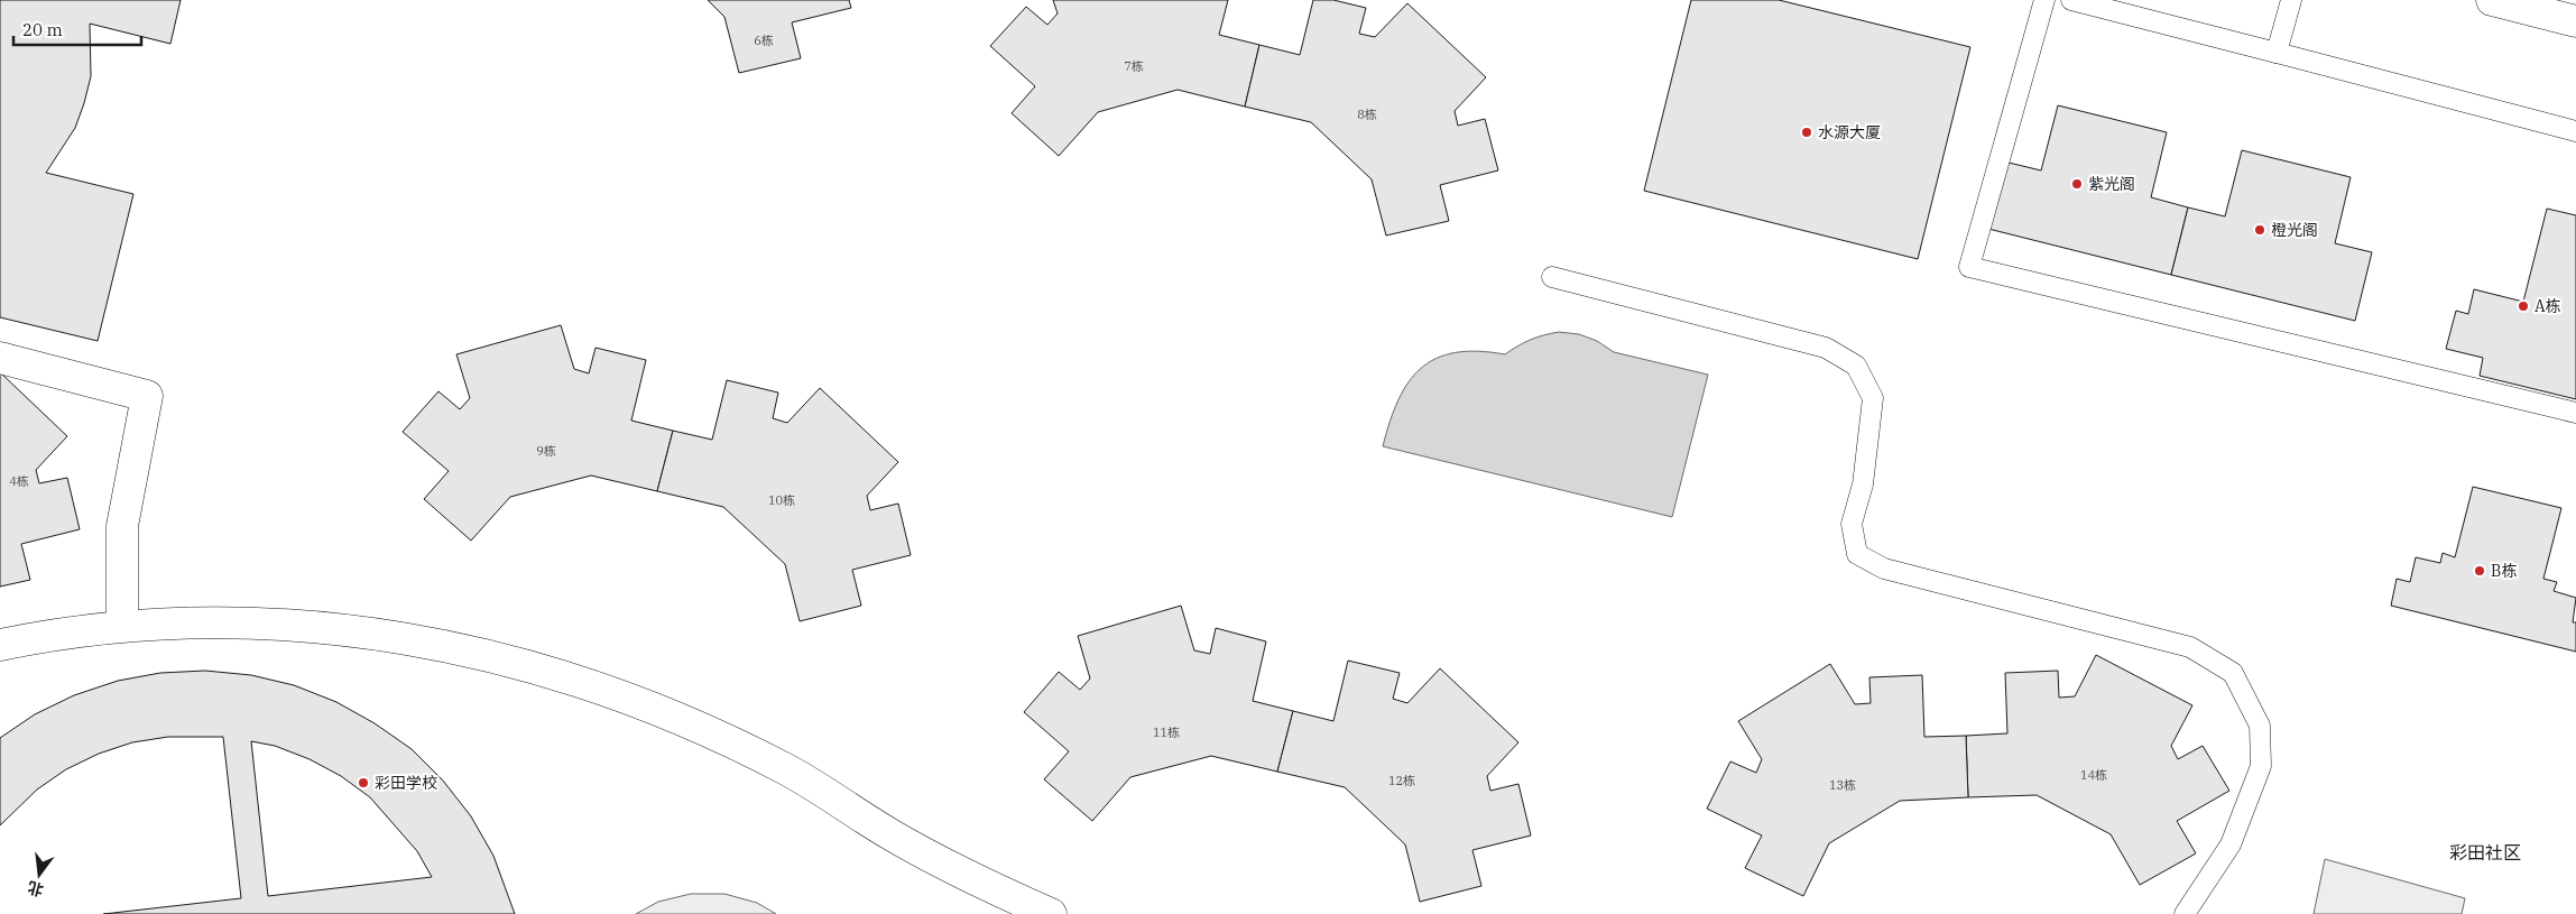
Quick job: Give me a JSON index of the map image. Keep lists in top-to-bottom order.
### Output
{
  "districts": ["彩田社区"],
  "places": [
    "水源大厦",
    "紫光阁",
    "橙光阁",
    "A栋",
    "B栋",
    "彩田学校"
  ],
  "house_numbers": [
    "6栋",
    "7栋",
    "8栋",
    "9栋",
    "4栋",
    "10栋",
    "11栋",
    "14栋",
    "12栋",
    "13栋"
  ],
  "scale_bar": "20 m",
  "north": "bottom"
}
